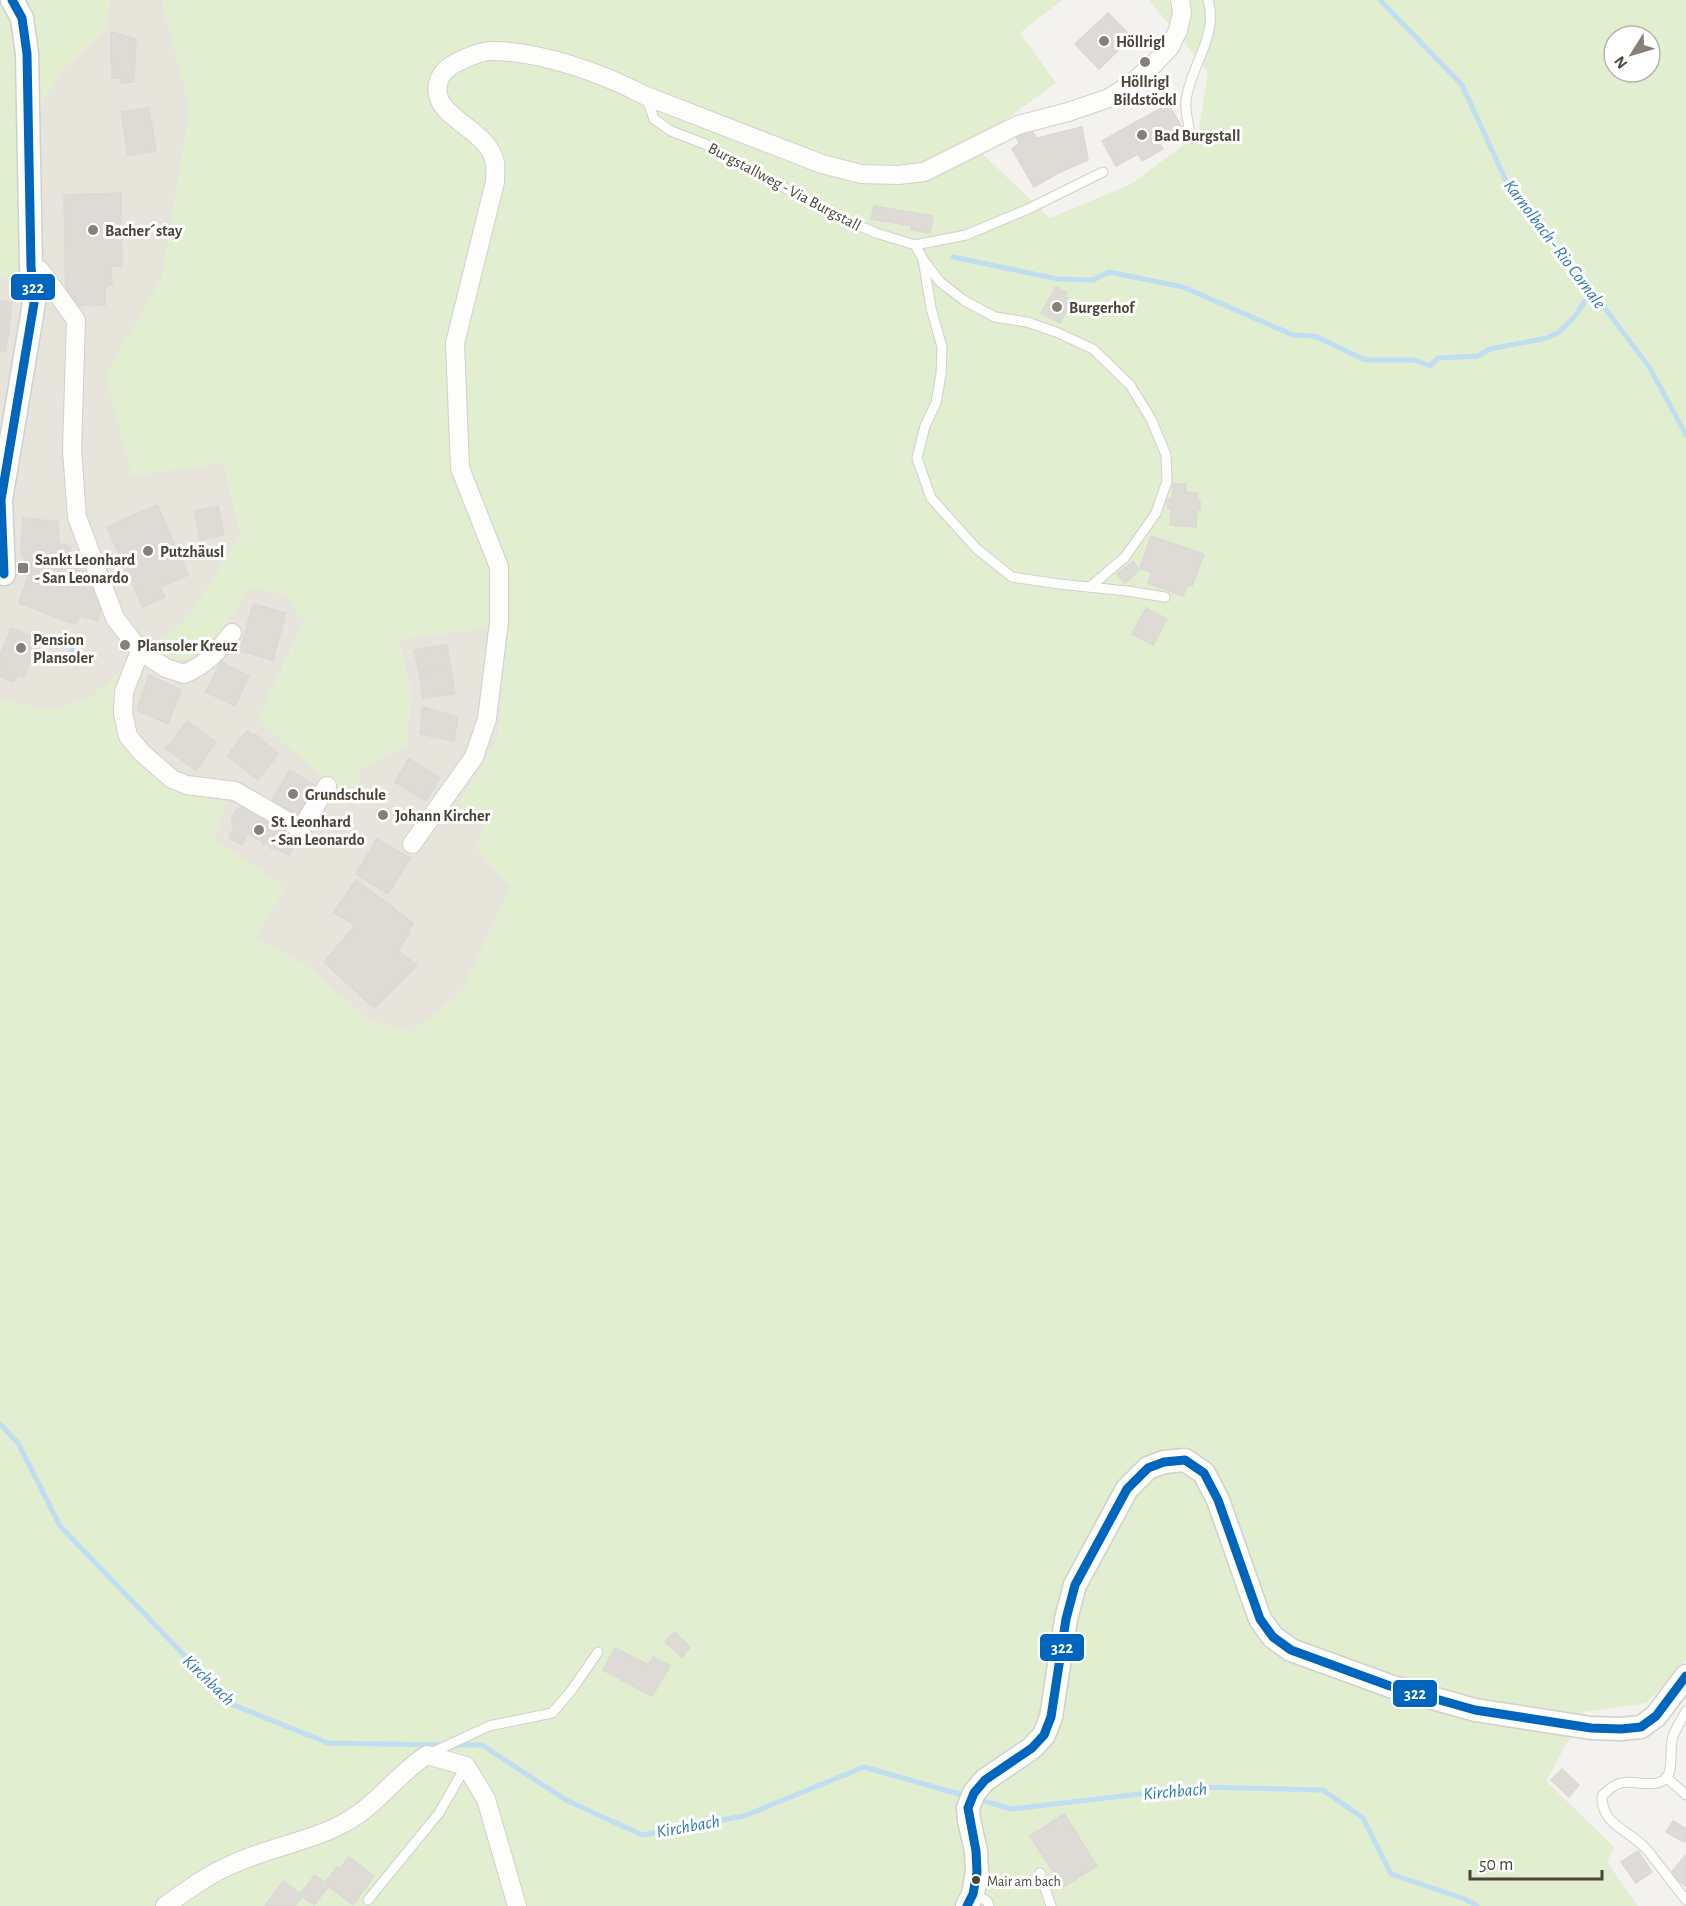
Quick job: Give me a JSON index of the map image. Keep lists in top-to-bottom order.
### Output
{
  "streets": {
    "street": ["Burgstallweg - Via Burgstall"]
  },
  "water": ["Karnolbach - Rio Cornale", "Kirchbach"],
  "places": {
    "other": [
      "Höllrigl",
      "Höllrigl Bildstöckl",
      "Bad Burgstall",
      "Bacher´stay",
      "Burgerhof",
      "Putzhäusl",
      "Plansoler Kreuz",
      "Pension Plansoler",
      "Grundschule",
      "Johann Kircher",
      "St. Leonhard - San Leonardo",
      "Mair am bach"
    ],
    "transit": ["Sankt Leonhard - San Leonardo"]
  },
  "lines": ["transit line 322"],
  "scale_bar": "50 m",
  "north": "bottom left"
}
